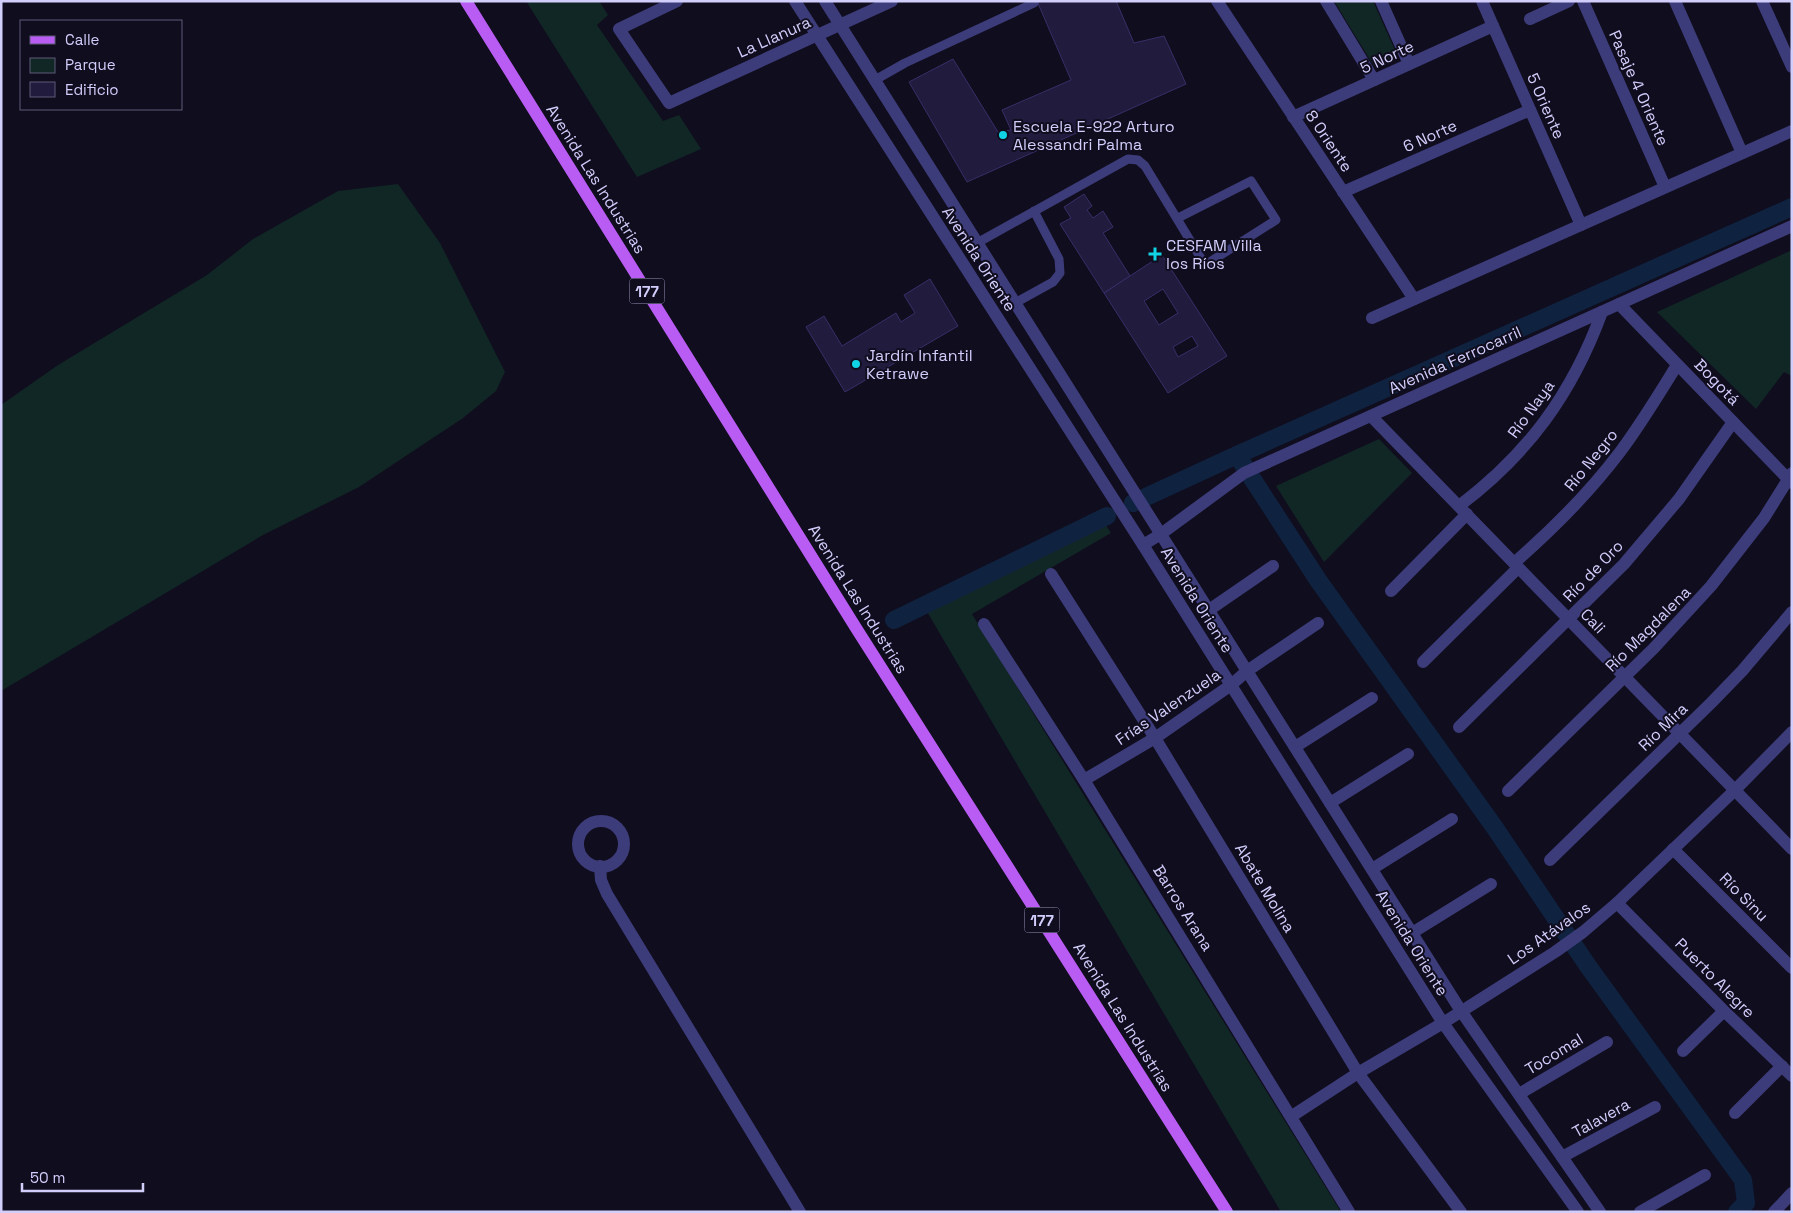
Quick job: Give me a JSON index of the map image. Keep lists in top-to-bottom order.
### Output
{
  "streets": {
    "main road": ["Avenida Las Industrias", "177"],
    "street": [
      "La Llanura",
      "5 Norte",
      "Pasaje 4 Oriente",
      "5 Oriente",
      "6 Norte",
      "8 Oriente",
      "Avenida Oriente",
      "Avenida Ferrocarril",
      "Bogotá",
      "Río Naya",
      "Río Negro",
      "Río de Oro",
      "Cali",
      "Río Magdalena",
      "Frías Valenzuela",
      "Río Mira",
      "Abate Molina",
      "Río Sinu",
      "Barros Arana",
      "Los Atávalos",
      "Puerto Alegre",
      "Tocomal",
      "Talavera"
    ]
  },
  "crossings": [
    ["La Llanura", "Avenida Oriente"],
    ["5 Norte", "5 Oriente"],
    ["5 Norte", "8 Oriente"],
    ["5 Oriente", "6 Norte"],
    ["6 Norte", "8 Oriente"],
    ["Avenida Oriente", "Avenida Ferrocarril"],
    ["Avenida Oriente", "Frías Valenzuela"],
    ["Avenida Oriente", "Los Atávalos"],
    ["Avenida Oriente", "Tocomal"],
    ["Avenida Oriente", "Talavera"],
    ["Avenida Ferrocarril", "Bogotá"],
    ["Avenida Ferrocarril", "Río Naya"],
    ["Avenida Ferrocarril", "Cali"],
    ["Bogotá", "Río Negro"],
    ["Bogotá", "Río de Oro"],
    ["Bogotá", "Río Magdalena"],
    ["Río Naya", "Cali"],
    ["Río Negro", "Cali"],
    ["Río de Oro", "Cali"],
    ["Cali", "Río Magdalena"],
    ["Cali", "Río Mira"],
    ["Cali", "Los Atávalos"],
    ["Frías Valenzuela", "Abate Molina"],
    ["Frías Valenzuela", "Barros Arana"],
    ["Abate Molina", "Los Atávalos"],
    ["Río Sinu", "Los Atávalos"],
    ["Barros Arana", "Los Atávalos"],
    ["Los Atávalos", "Puerto Alegre"]
  ],
  "places": {
    "other": ["Escuela E-922 Arturo Alessandri Palma", "Jardín Infantil Ketrawe"],
    "health": ["CESFAM Villa los Ríos"]
  },
  "legend": ["Calle", "Parque", "Edificio"],
  "scale_bar": "50 m"
}
